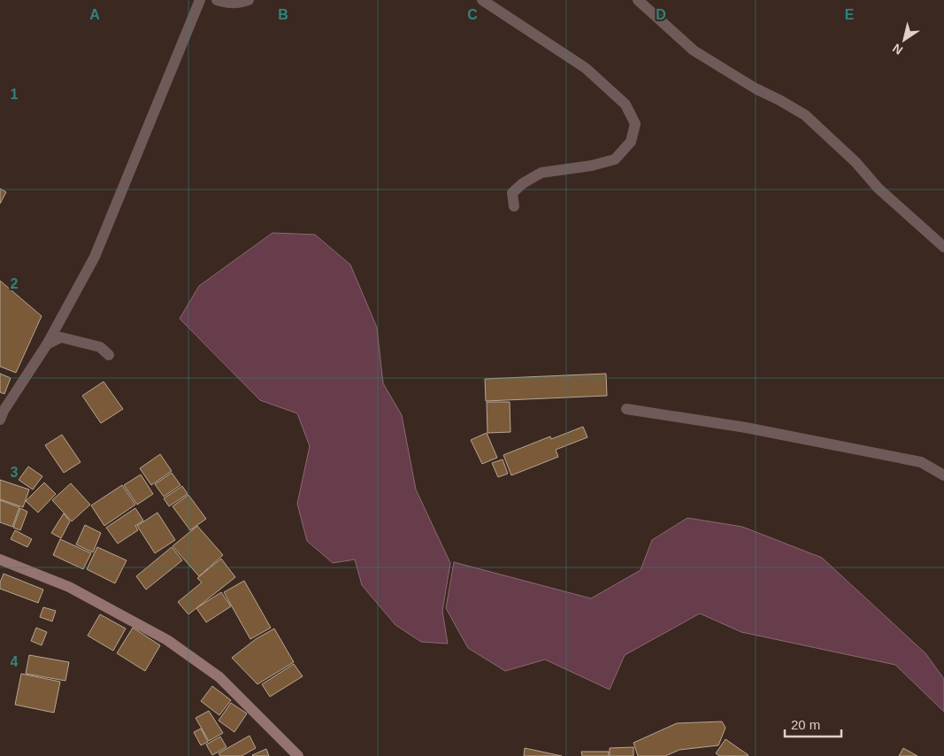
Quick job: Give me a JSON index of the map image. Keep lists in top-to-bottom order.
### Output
{
  "scale_bar": "20 m",
  "north": "bottom left",
  "grid": {
    "columns": [
      "A",
      "B",
      "C",
      "D",
      "E"
    ],
    "rows": [
      "1",
      "2",
      "3",
      "4"
    ]
  }
}
